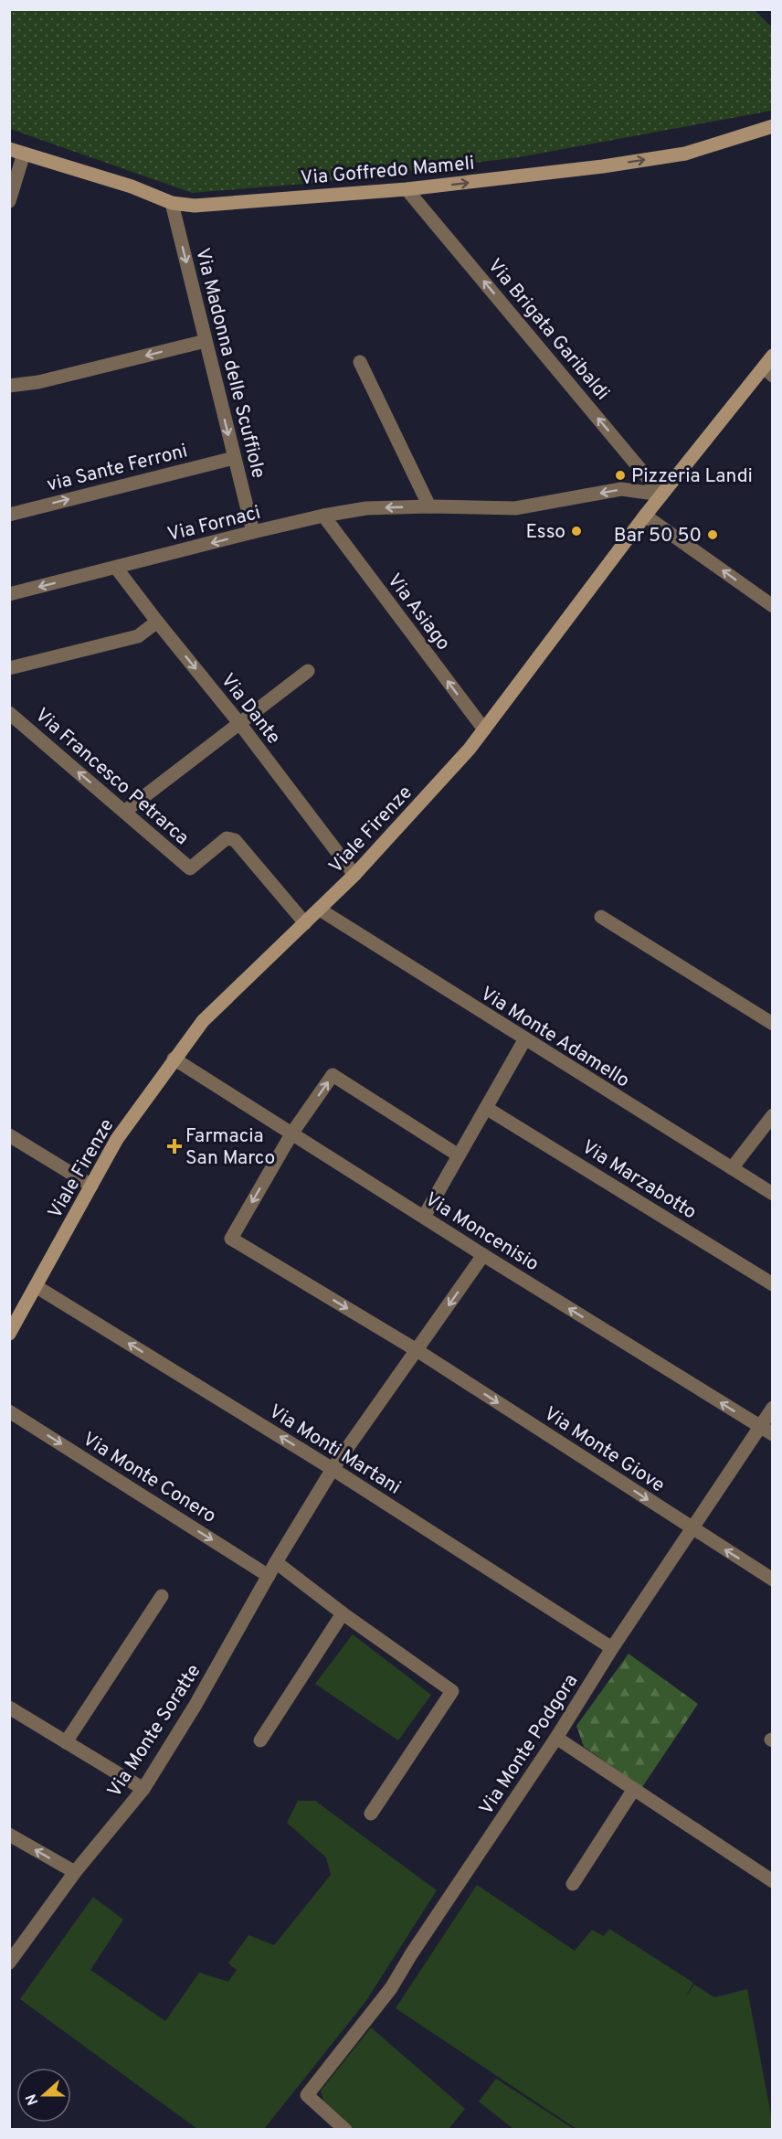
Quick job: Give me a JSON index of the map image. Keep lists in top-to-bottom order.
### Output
{
  "streets": {
    "main road": ["Via Goffredo Mameli", "Viale Firenze"],
    "street": [
      "Via Brigata Garibaldi",
      "Via Madonna delle Scuffiole",
      "via Sante Ferroni",
      "Via Fornaci",
      "Via Asiago",
      "Via Dante",
      "Via Francesco Petrarca",
      "Via Monte Adamello",
      "Via Marzabotto",
      "Via Moncenisio",
      "Via Monti Martani",
      "Via Monte Giove",
      "Via Monte Conero",
      "Via Monte Soratte",
      "Via Monte Podgora"
    ]
  },
  "crossings": [
    ["Via Goffredo Mameli", "Via Brigata Garibaldi"],
    ["Via Goffredo Mameli", "Via Madonna delle Scuffiole"],
    ["Via Brigata Garibaldi", "Via Fornaci"],
    ["Via Brigata Garibaldi", "Viale Firenze"],
    ["Via Madonna delle Scuffiole", "via Sante Ferroni"],
    ["Via Madonna delle Scuffiole", "Via Fornaci"],
    ["Via Fornaci", "Via Asiago"],
    ["Via Fornaci", "Via Dante"],
    ["Via Fornaci", "Viale Firenze"],
    ["Via Asiago", "Viale Firenze"],
    ["Via Dante", "Viale Firenze"],
    ["Via Francesco Petrarca", "Viale Firenze"],
    ["Viale Firenze", "Via Monte Adamello"],
    ["Viale Firenze", "Via Moncenisio"],
    ["Viale Firenze", "Via Monti Martani"],
    ["Via Moncenisio", "Via Monte Giove"],
    ["Via Moncenisio", "Via Monte Podgora"],
    ["Via Monti Martani", "Via Monte Soratte"],
    ["Via Monti Martani", "Via Monte Podgora"],
    ["Via Monte Giove", "Via Monte Podgora"],
    ["Via Monte Conero", "Via Monte Soratte"]
  ],
  "one_way": [
    "Via Goffredo Mameli",
    "Via Brigata Garibaldi",
    "Via Madonna delle Scuffiole",
    "Via Fornaci",
    "Via Asiago",
    "Via Francesco Petrarca",
    "Via Moncenisio",
    "Via Monti Martani",
    "Via Monte Conero"
  ],
  "places": {
    "other": ["Pizzeria Landi", "Esso", "Bar 50 50"],
    "health": ["Farmacia San Marco"]
  },
  "north": "left"
}
